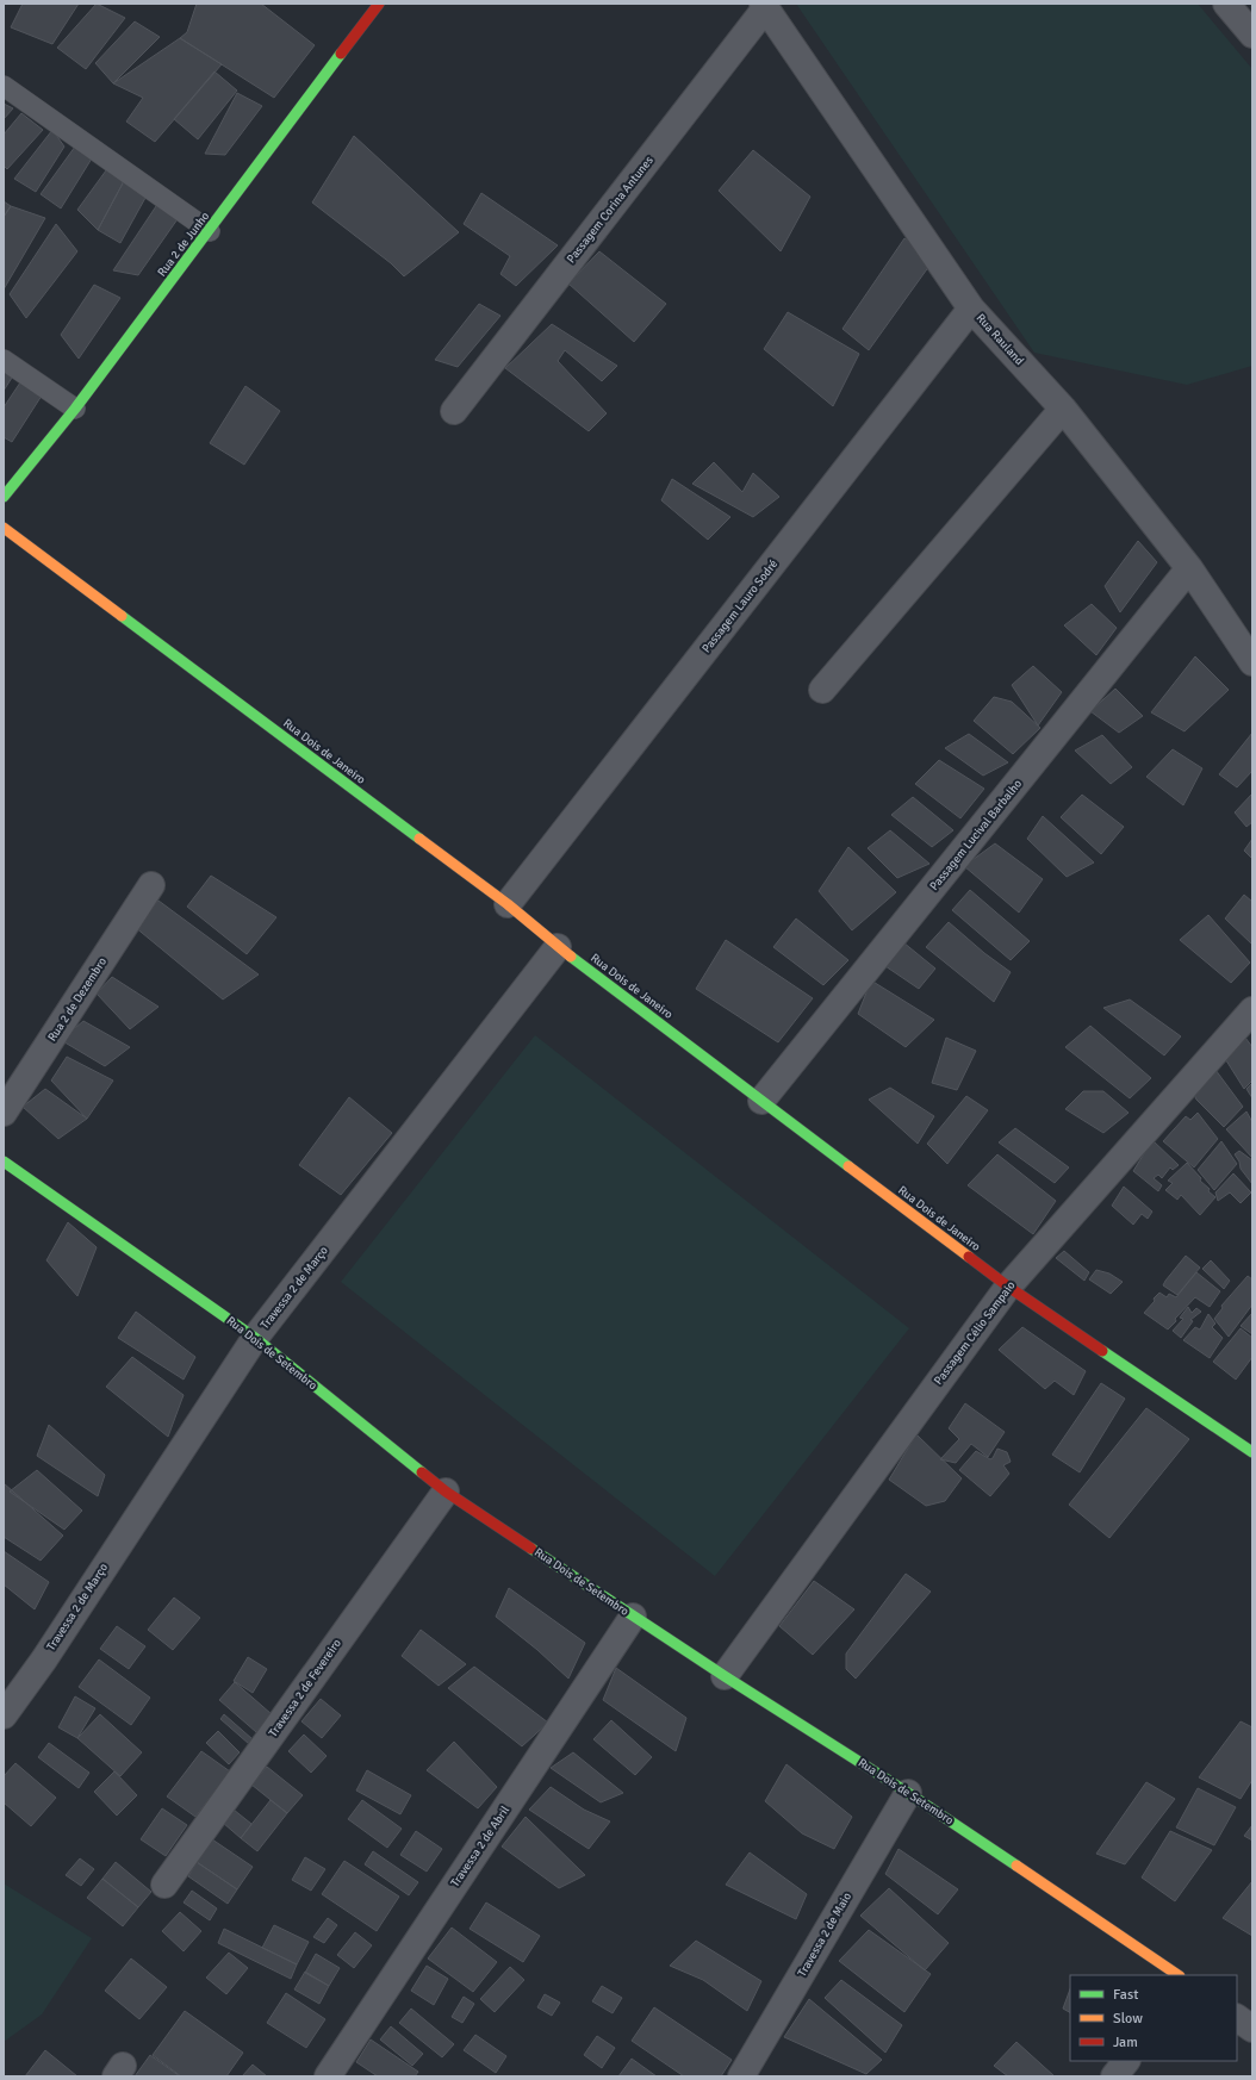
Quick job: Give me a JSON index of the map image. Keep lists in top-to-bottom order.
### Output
{
  "streets": {
    "street": [
      "Passagem Corina Antunes",
      "Rua 2 de Junho",
      "Rua Rauland",
      "Passagem Lauro Sodré",
      "Rua Dois de Janeiro",
      "Passagem Lucival Barbalho",
      "Rua 2 de Dezembro",
      "Travessa 2 de Março",
      "Passagem Célio Sampaio",
      "Rua Dois de Setembro",
      "Travessa 2 de Fevereiro",
      "Travessa 2 de Abril",
      "Travessa 2 de Maio"
    ]
  },
  "crossings": [
    ["Passagem Corina Antunes", "Rua Rauland"],
    ["Rua Rauland", "Passagem Lauro Sodré"],
    ["Rua Rauland", "Passagem Lucival Barbalho"],
    ["Passagem Lauro Sodré", "Rua Dois de Janeiro"],
    ["Rua Dois de Janeiro", "Passagem Lucival Barbalho"],
    ["Rua Dois de Janeiro", "Travessa 2 de Março"],
    ["Rua Dois de Janeiro", "Passagem Célio Sampaio"],
    ["Travessa 2 de Março", "Rua Dois de Setembro"],
    ["Passagem Célio Sampaio", "Rua Dois de Setembro"],
    ["Rua Dois de Setembro", "Travessa 2 de Fevereiro"],
    ["Rua Dois de Setembro", "Travessa 2 de Abril"],
    ["Rua Dois de Setembro", "Travessa 2 de Maio"]
  ],
  "legend": ["Fast", "Slow", "Jam"]
}
